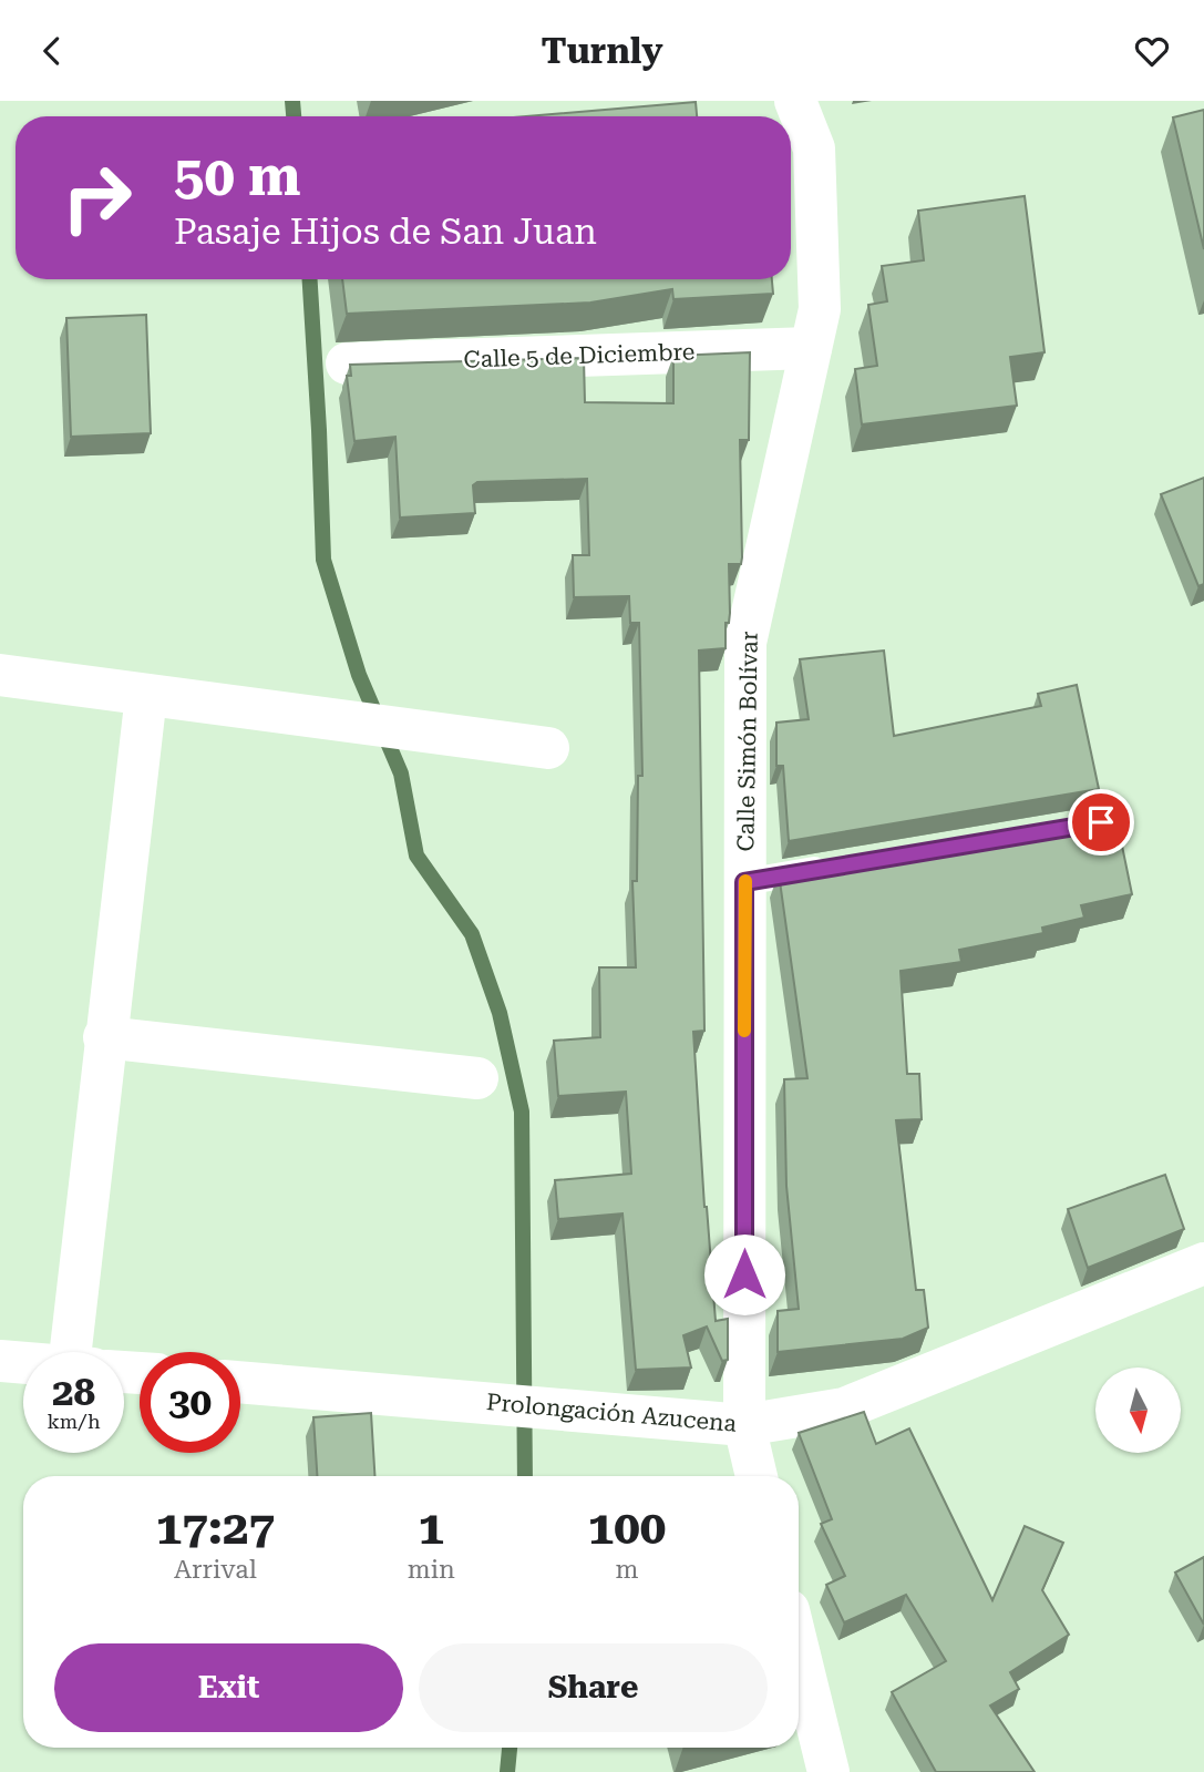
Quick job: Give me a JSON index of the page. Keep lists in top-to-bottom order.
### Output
{
  "streets": {
    "street": ["Calle 5 de Diciembre", "Calle Simón Bolívar", "Prolongación Azucena"]
  },
  "crossings": [
    ["Calle 5 de Diciembre", "Calle Simón Bolívar"],
    ["Calle Simón Bolívar", "Prolongación Azucena"]
  ],
  "north": "bottom",
  "page": {
    "header": "Turnly",
    "turn": ["50 m", "Pasaje Hijos de San Juan"],
    "speed": "28 km/h",
    "limit": "30",
    "eta": [
      "17:27",
      "Arrival",
      "1",
      "min",
      "100",
      "m"
    ],
    "buttons": ["Exit", "Share"]
  }
}
